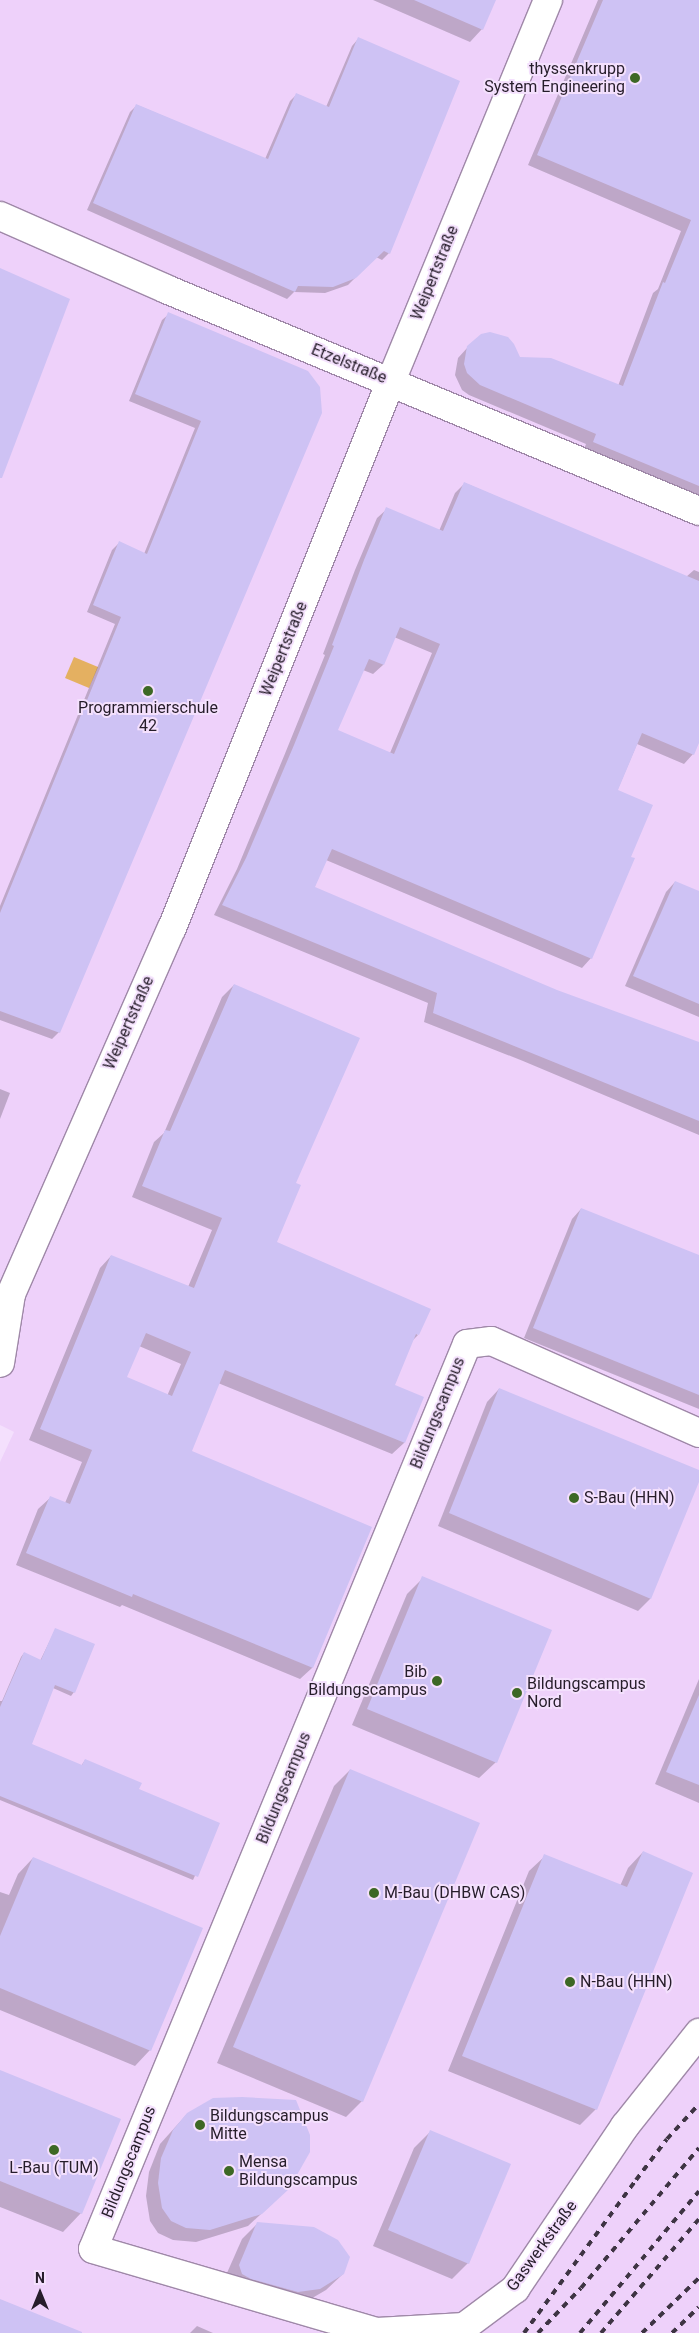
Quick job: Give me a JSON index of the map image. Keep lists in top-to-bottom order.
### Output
{
  "streets": {
    "street": [
      "Weipertstraße",
      "Etzelstraße",
      "Bildungscampus",
      "Gaswerkstraße"
    ]
  },
  "crossings": [
    ["Weipertstraße", "Etzelstraße"],
    ["Bildungscampus", "Gaswerkstraße"]
  ],
  "places": [
    "thyssenkrupp System Engineering",
    "Programmierschule 42",
    "S-Bau (HHN)",
    "Bib Bildungscampus",
    "Bildungscampus Nord",
    "M-Bau (DHBW CAS)",
    "N-Bau (HHN)",
    "Bildungscampus Mitte",
    "L-Bau (TUM)",
    "Mensa Bildungscampus"
  ],
  "north": "top"
}
